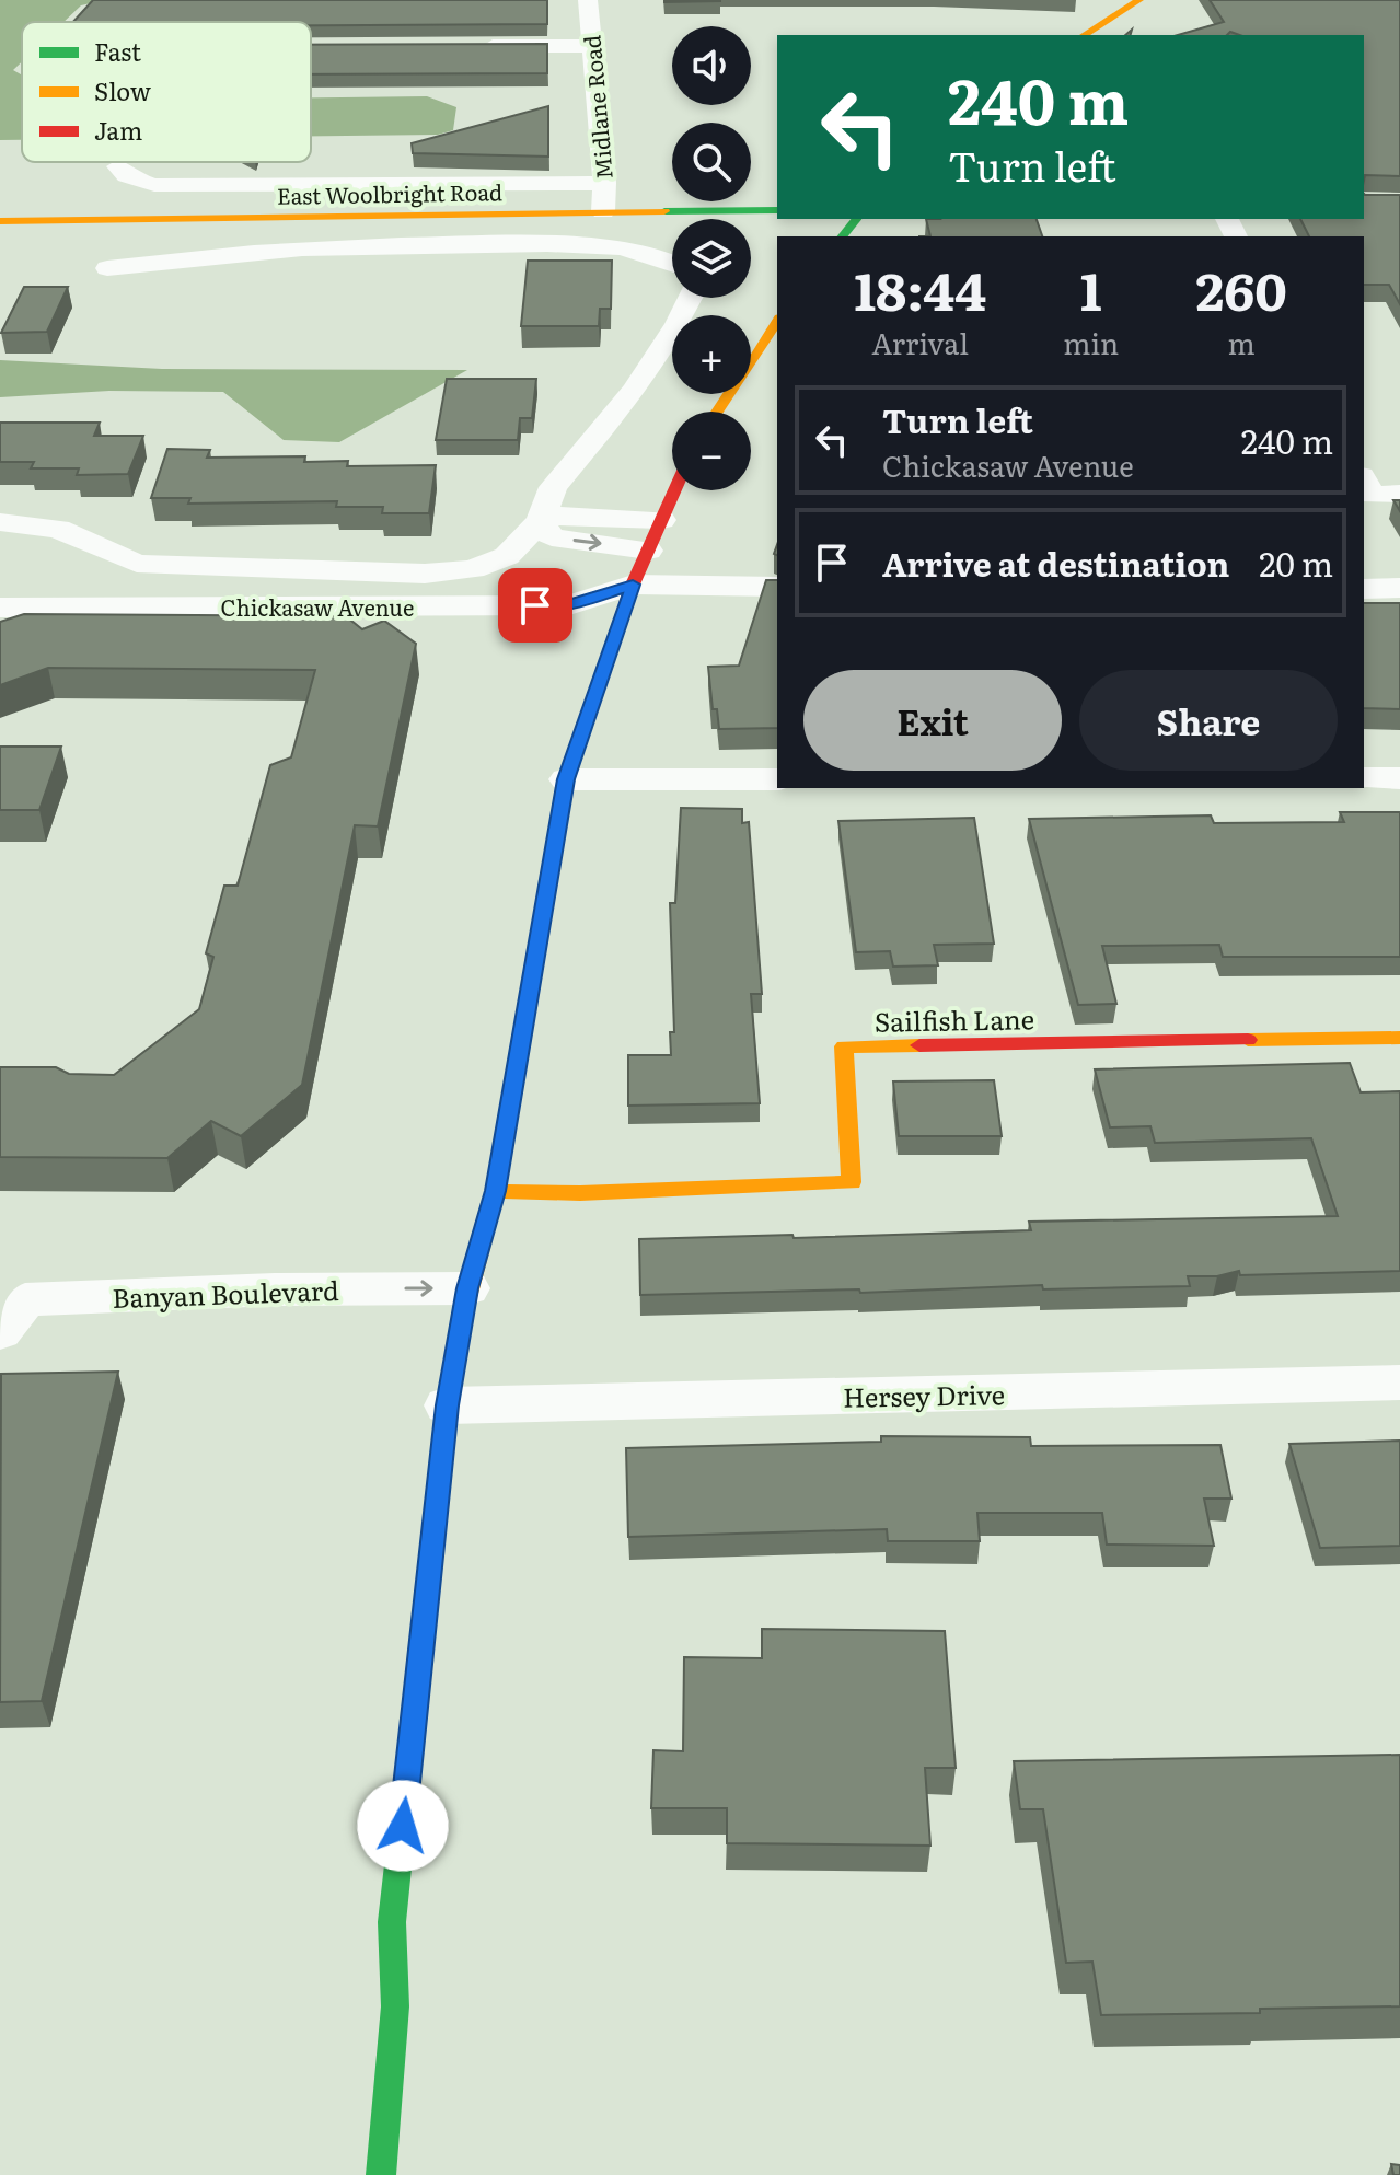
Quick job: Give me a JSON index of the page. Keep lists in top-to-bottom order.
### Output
{
  "streets": {
    "main road": ["East Woolbright Road", "Sailfish Lane"],
    "street": [
      "Midlane Road",
      "Chickasaw Avenue",
      "Banyan Boulevard",
      "Hersey Drive"
    ]
  },
  "crossings": [
    ["Midlane Road", "East Woolbright Road"]
  ],
  "one_way": ["Banyan Boulevard"],
  "legend": ["Fast", "Slow", "Jam"],
  "page": {
    "map_buttons": ["+", "−"],
    "turn": ["240 m", "Turn left"],
    "eta": [
      "18:44",
      "Arrival",
      "1",
      "min",
      "260",
      "m"
    ],
    "list": [
      {
        "name": "Turn left",
        "note": "Chickasaw Avenue",
        "value": "240 m"
      },
      {
        "name": "Arrive at destination",
        "value": "20 m"
      }
    ],
    "buttons": ["Exit", "Share"]
  }
}
